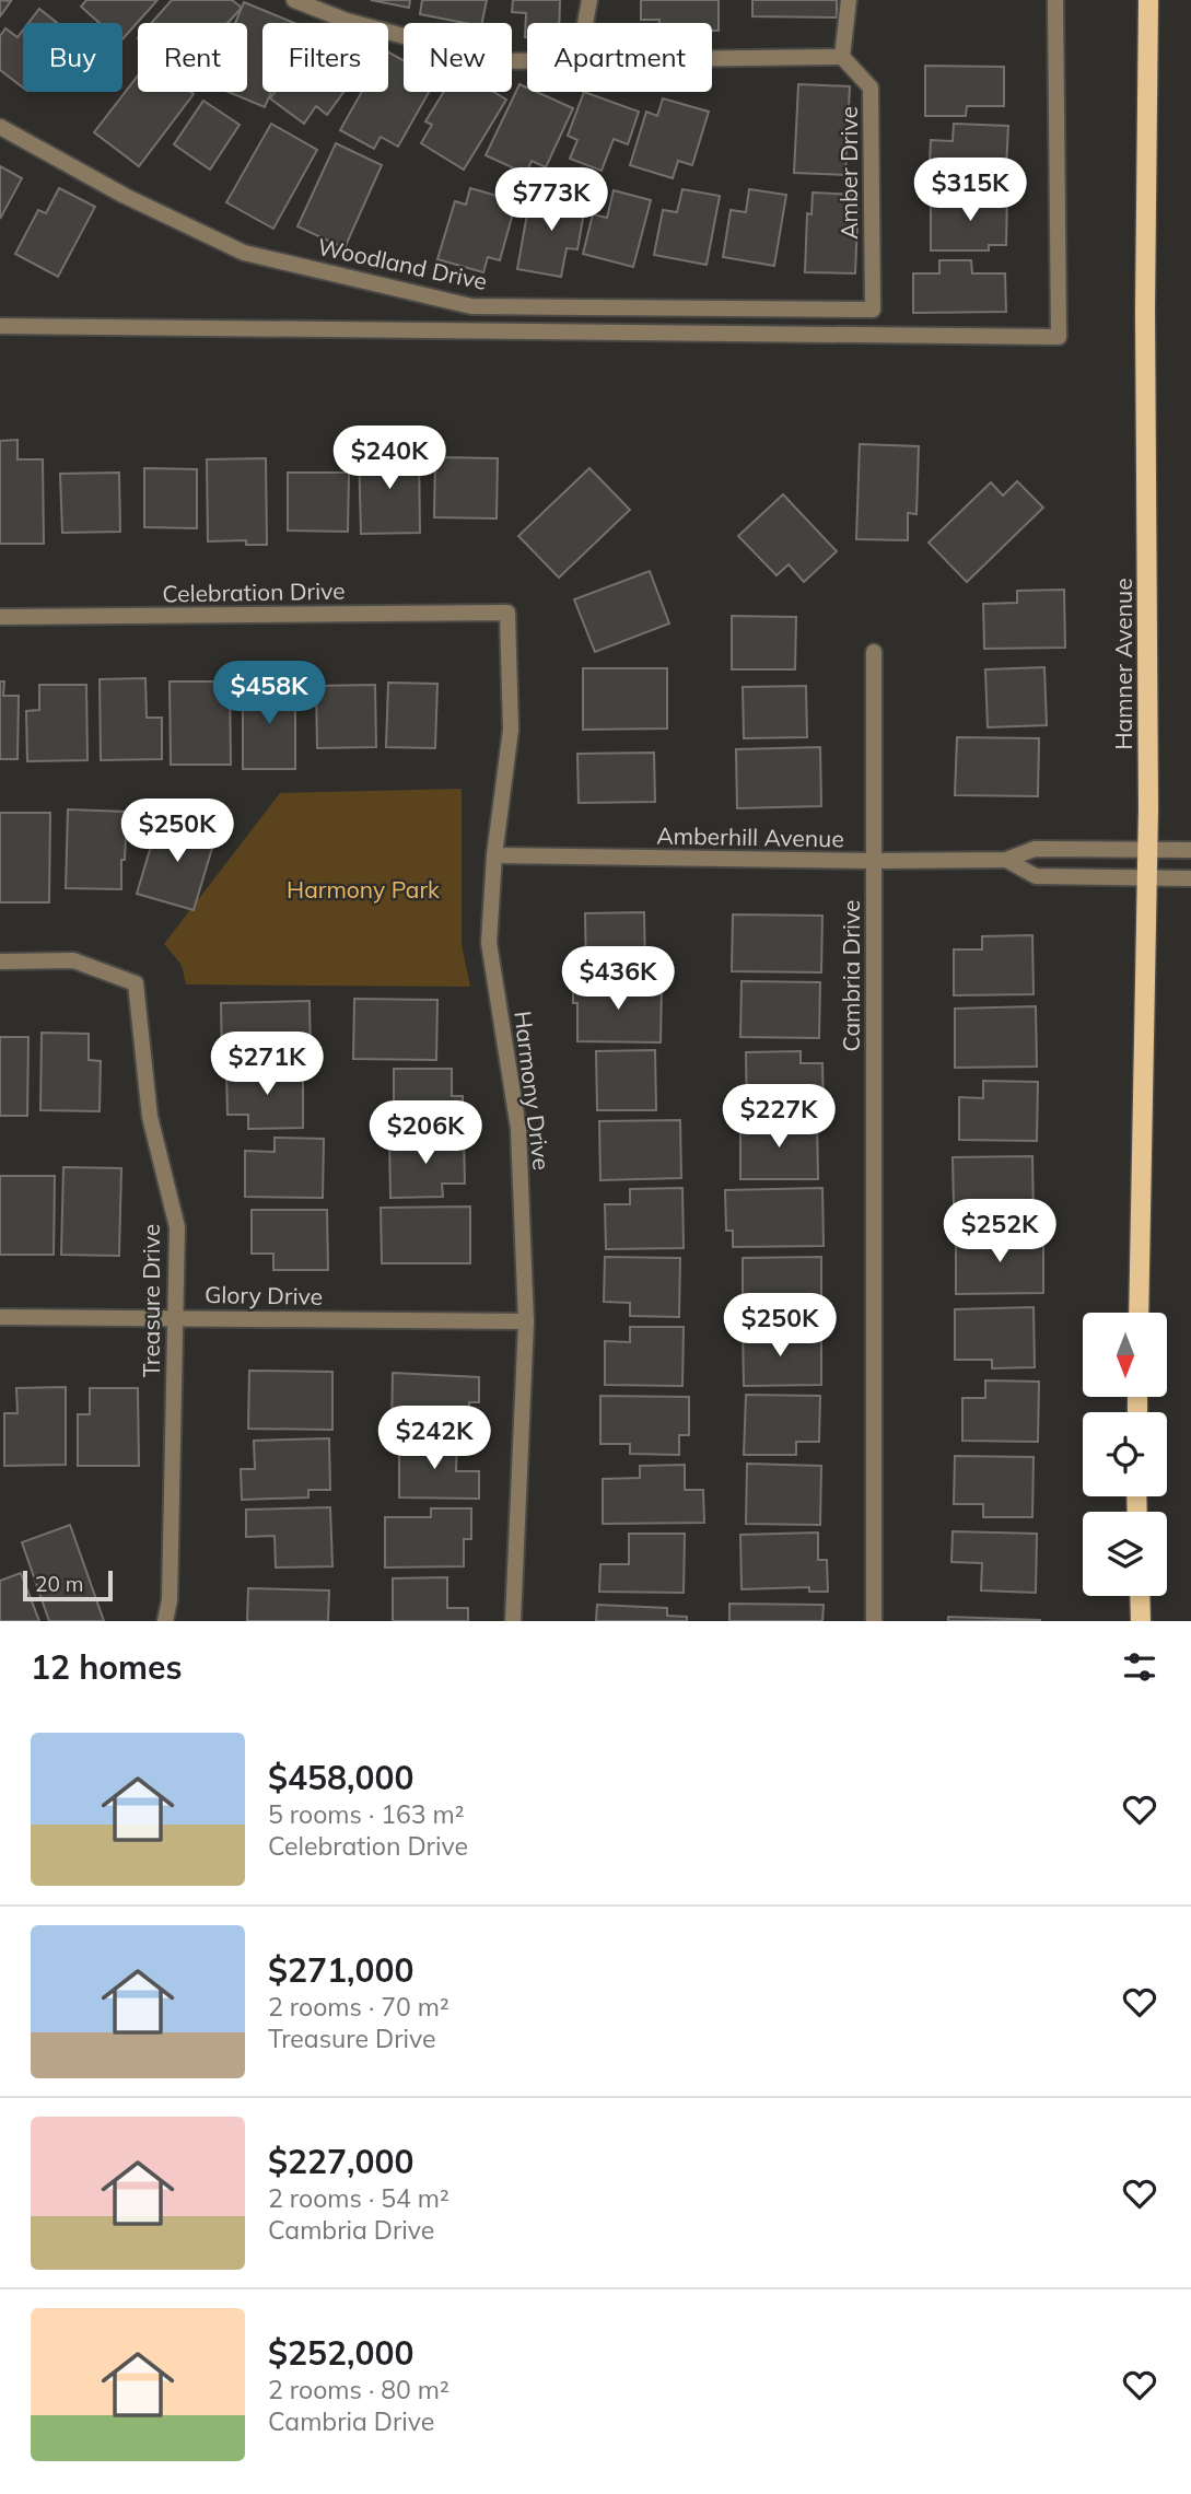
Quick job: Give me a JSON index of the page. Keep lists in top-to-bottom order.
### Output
{
  "streets": {
    "main road": ["Hamner Avenue"],
    "street": [
      "Amber Drive",
      "Woodland Drive",
      "Celebration Drive",
      "Amberhill Avenue",
      "Cambria Drive",
      "Harmony Drive",
      "Glory Drive",
      "Treasure Drive"
    ]
  },
  "crossings": [
    ["Amber Drive", "Woodland Drive"],
    ["Celebration Drive", "Harmony Drive"],
    ["Hamner Avenue", "Amberhill Avenue"],
    ["Amberhill Avenue", "Cambria Drive"],
    ["Amberhill Avenue", "Harmony Drive"],
    ["Harmony Drive", "Glory Drive"],
    ["Glory Drive", "Treasure Drive"]
  ],
  "parks": ["Harmony Park"],
  "scale_bar": "20 m",
  "north": "bottom",
  "page": {
    "chip": [
      "Buy",
      "Rent",
      "Filters",
      "New",
      "Apartment"
    ],
    "price": [
      "$315K",
      "$773K",
      "$240K",
      "$458K",
      "$250K",
      "$436K",
      "$271K",
      "$227K",
      "$206K",
      "$252K",
      "$250K",
      "$242K"
    ],
    "scale": "20 m",
    "heading": "12 homes",
    "list": [
      {
        "name": "$458,000",
        "note": "5 rooms · 163 m² · Celebration Drive"
      },
      {
        "name": "$271,000",
        "note": "2 rooms · 70 m² · Treasure Drive"
      },
      {
        "name": "$227,000",
        "note": "2 rooms · 54 m² · Cambria Drive"
      },
      {
        "name": "$252,000",
        "note": "2 rooms · 80 m² · Cambria Drive"
      }
    ]
  }
}
